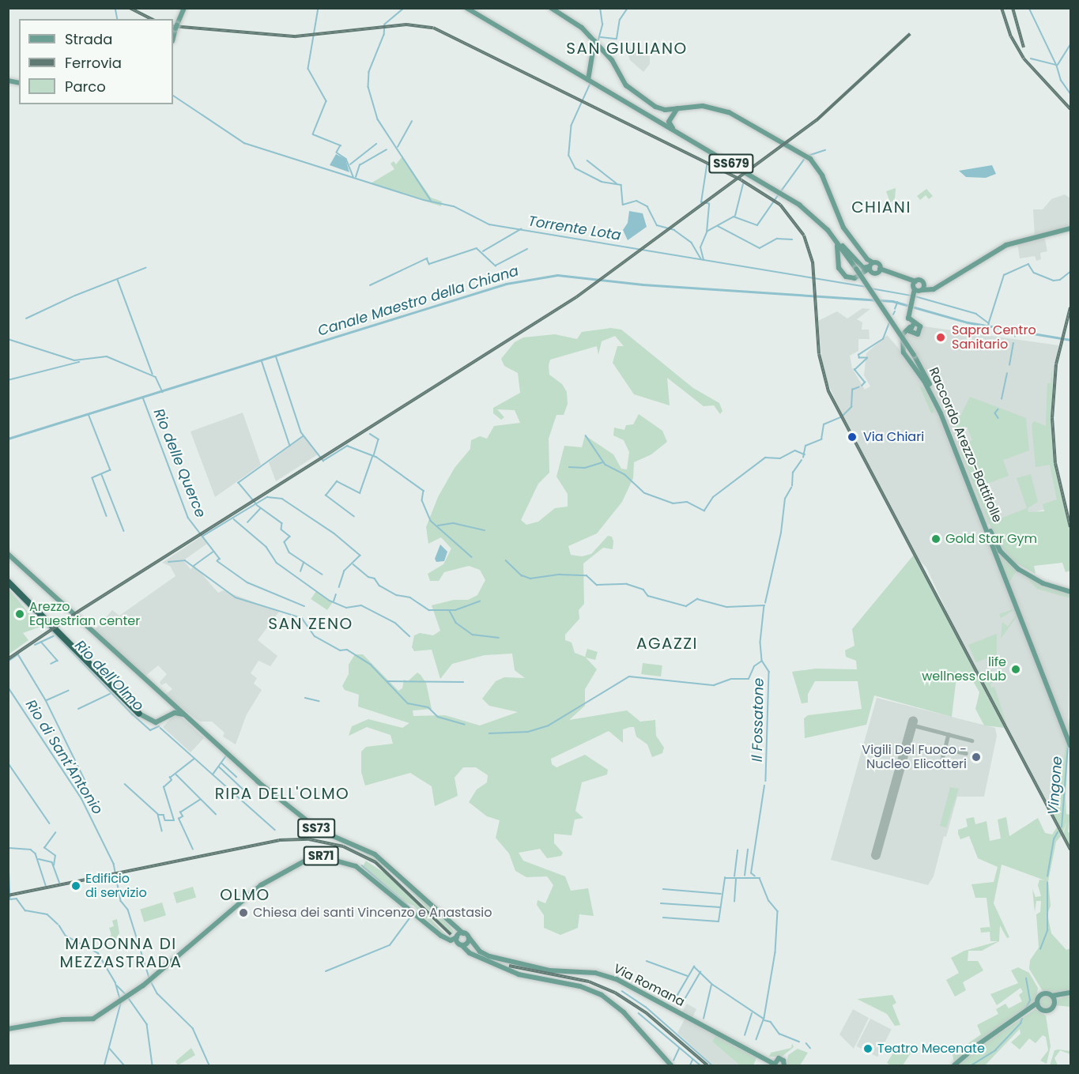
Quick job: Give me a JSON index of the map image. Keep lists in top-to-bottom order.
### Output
{
  "streets": {
    "main road": [
      "SS679",
      "Raccordo Arezzo-Battifolle",
      "SS73",
      "SR71",
      "Via Romana"
    ]
  },
  "crossings": [
    ["SS73", "SR71"],
    ["SS73", "Via Romana"],
    ["SR71", "Via Romana"]
  ],
  "districts": [
    "SAN GIULIANO",
    "CHIANI",
    "SAN ZENO",
    "AGAZZI",
    "RIPA DELL'OLMO",
    "OLMO",
    "MADONNA DI MEZZASTRADA"
  ],
  "water": [
    "Torrente Lota",
    "Canale Maestro della Chiana",
    "Rio delle Querce",
    "Rio dell'Olmo",
    "Il Fossatone",
    "Rio di Sant'Antonio",
    "Vingone"
  ],
  "places": [
    "Sapra Centro Sanitario",
    "Via Chiari",
    "Gold Star Gym",
    "Arezzo Equestrian center",
    "life wellness club",
    "Vigili Del Fuoco - Nucleo Elicotteri",
    "Edificio di servizio",
    "Chiesa dei santi Vincenzo e Anastasio",
    "Teatro Mecenate"
  ],
  "legend": ["Strada", "Ferrovia", "Parco"]
}
